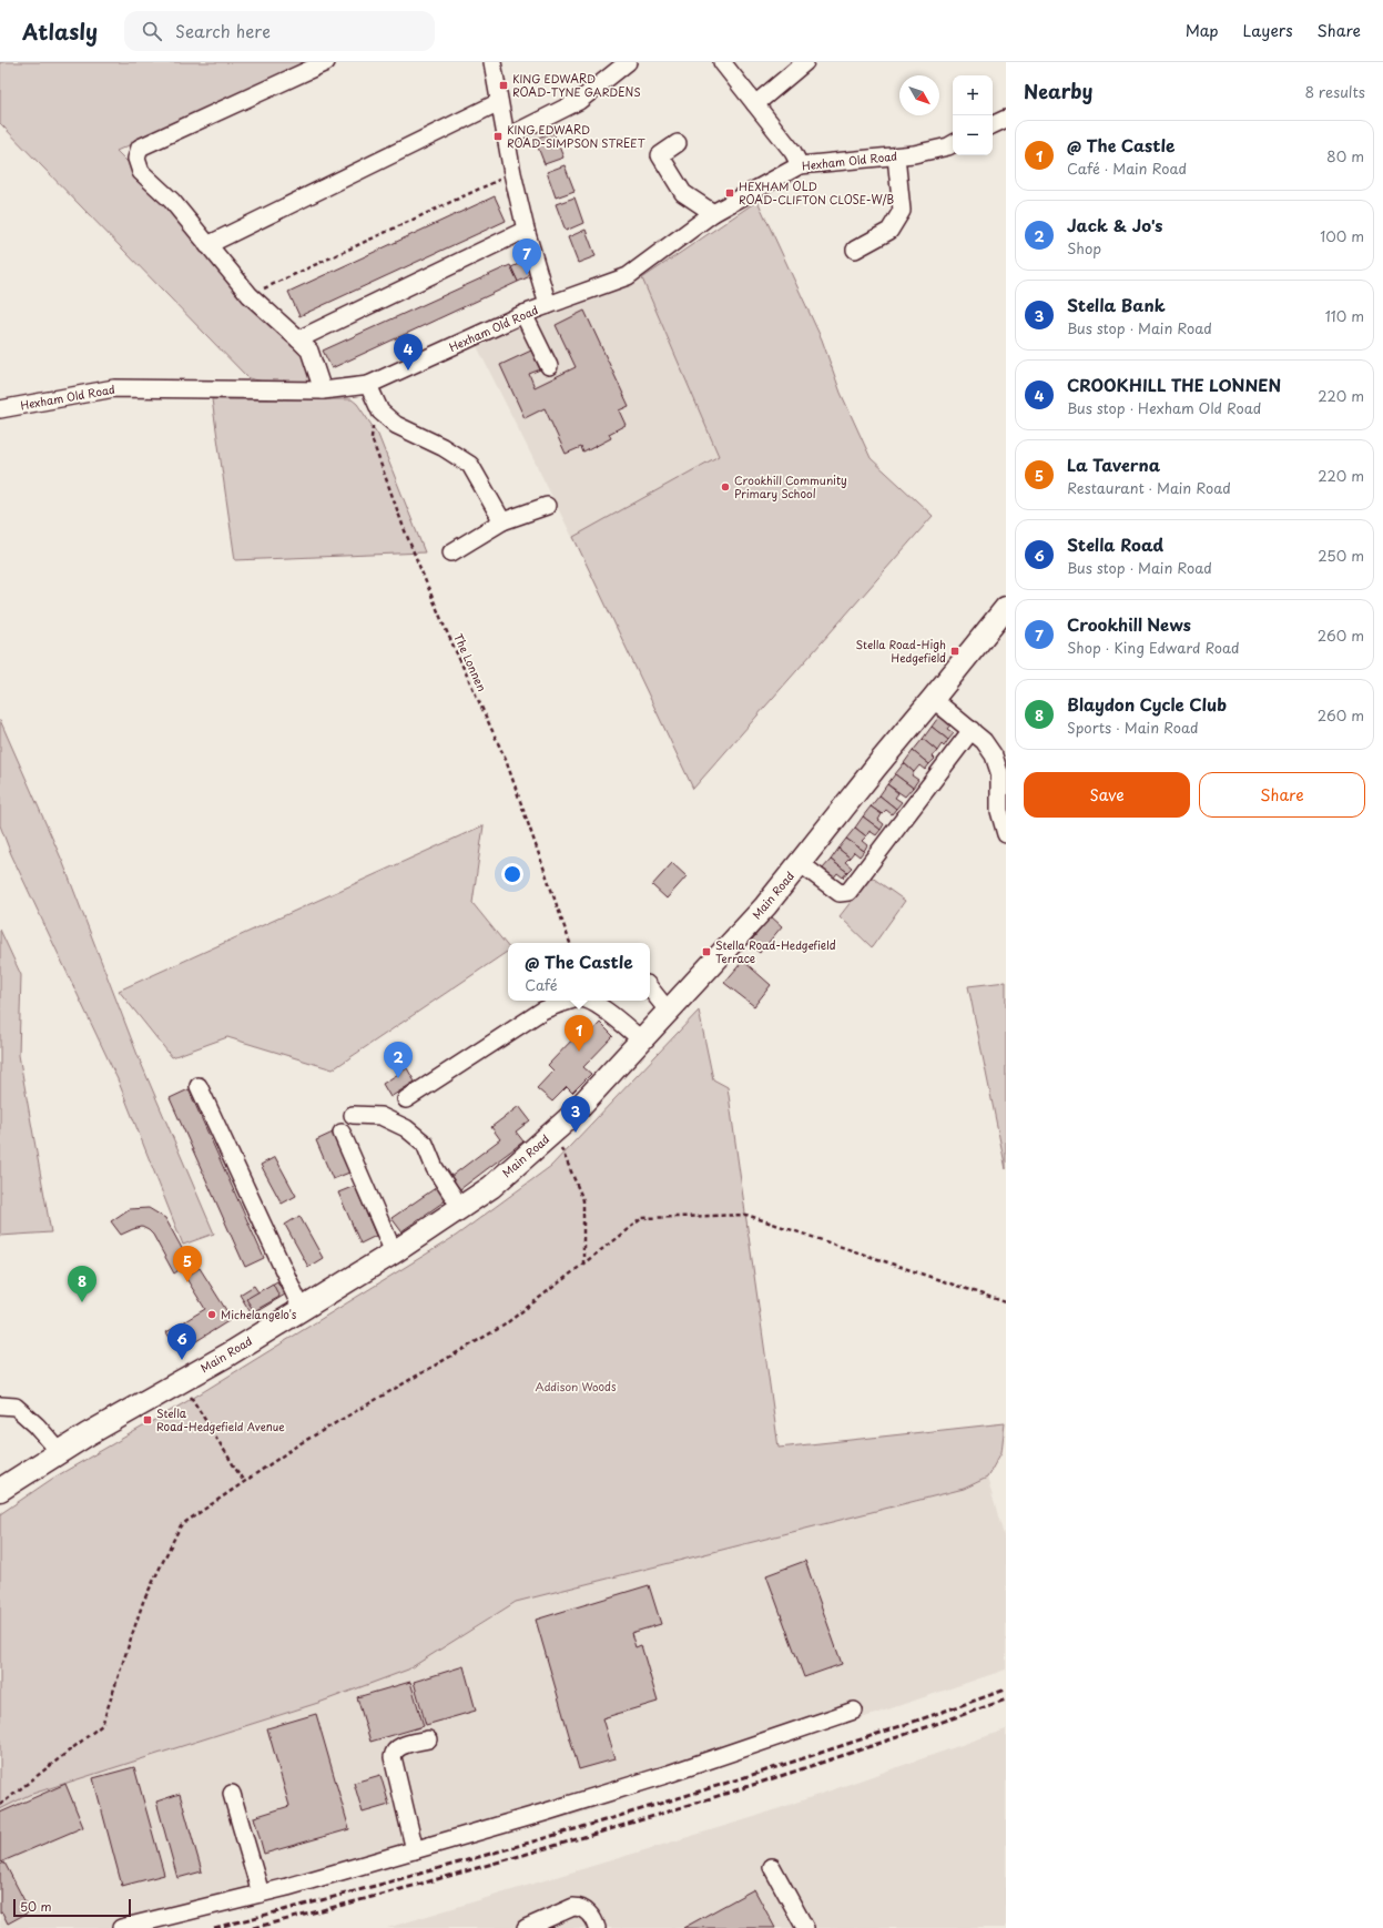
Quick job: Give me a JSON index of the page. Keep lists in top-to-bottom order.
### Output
{
  "streets": {
    "main road": ["Main Road"],
    "street": ["Hexham Old Road"],
    "path": ["The Lonnen"]
  },
  "parks": ["Addison Woods"],
  "places": {
    "transit": [
      "KING EDWARD ROAD-TYNE GARDENS",
      "KING EDWARD ROAD-SIMPSON STREET",
      "HEXHAM OLD ROAD-CLIFTON CLOSE-W/B",
      "Stella Road-High Hedgefield",
      "Stella Road-Hedgefield Terrace",
      "Stella Road-Hedgefield Avenue"
    ],
    "other": ["Crookhill Community Primary School", "Michelangelo's"]
  },
  "scale_bar": "50 m",
  "north": "bottom right",
  "page": {
    "header": "Atlasly",
    "search": "Search here",
    "nav": ["Map", "Layers", "Share"],
    "heading": ["Nearby", "8 results"],
    "map_buttons": ["+", "−"],
    "list": [
      {
        "mark": "1",
        "name": "@ The Castle",
        "note": "Café · Main Road",
        "value": "80 m"
      },
      {
        "mark": "2",
        "name": "Jack & Jo's",
        "note": "Shop",
        "value": "100 m"
      },
      {
        "mark": "3",
        "name": "Stella Bank",
        "note": "Bus stop · Main Road",
        "value": "110 m"
      },
      {
        "mark": "4",
        "name": "CROOKHILL THE LONNEN",
        "note": "Bus stop · Hexham Old Road",
        "value": "220 m"
      },
      {
        "mark": "5",
        "name": "La Taverna",
        "note": "Restaurant · Main Road",
        "value": "220 m"
      },
      {
        "mark": "6",
        "name": "Stella Road",
        "note": "Bus stop · Main Road",
        "value": "250 m"
      },
      {
        "mark": "7",
        "name": "Crookhill News",
        "note": "Shop · King Edward Road",
        "value": "260 m"
      },
      {
        "mark": "8",
        "name": "Blaydon Cycle Club",
        "note": "Sports · Main Road",
        "value": "260 m"
      }
    ],
    "pins": [
      "7",
      "4",
      "1",
      "2",
      "3",
      "5",
      "8",
      "6"
    ],
    "buttons": ["Save", "Share"],
    "popup": ["@ The Castle", "Café"],
    "scale": "50 m"
  }
}
